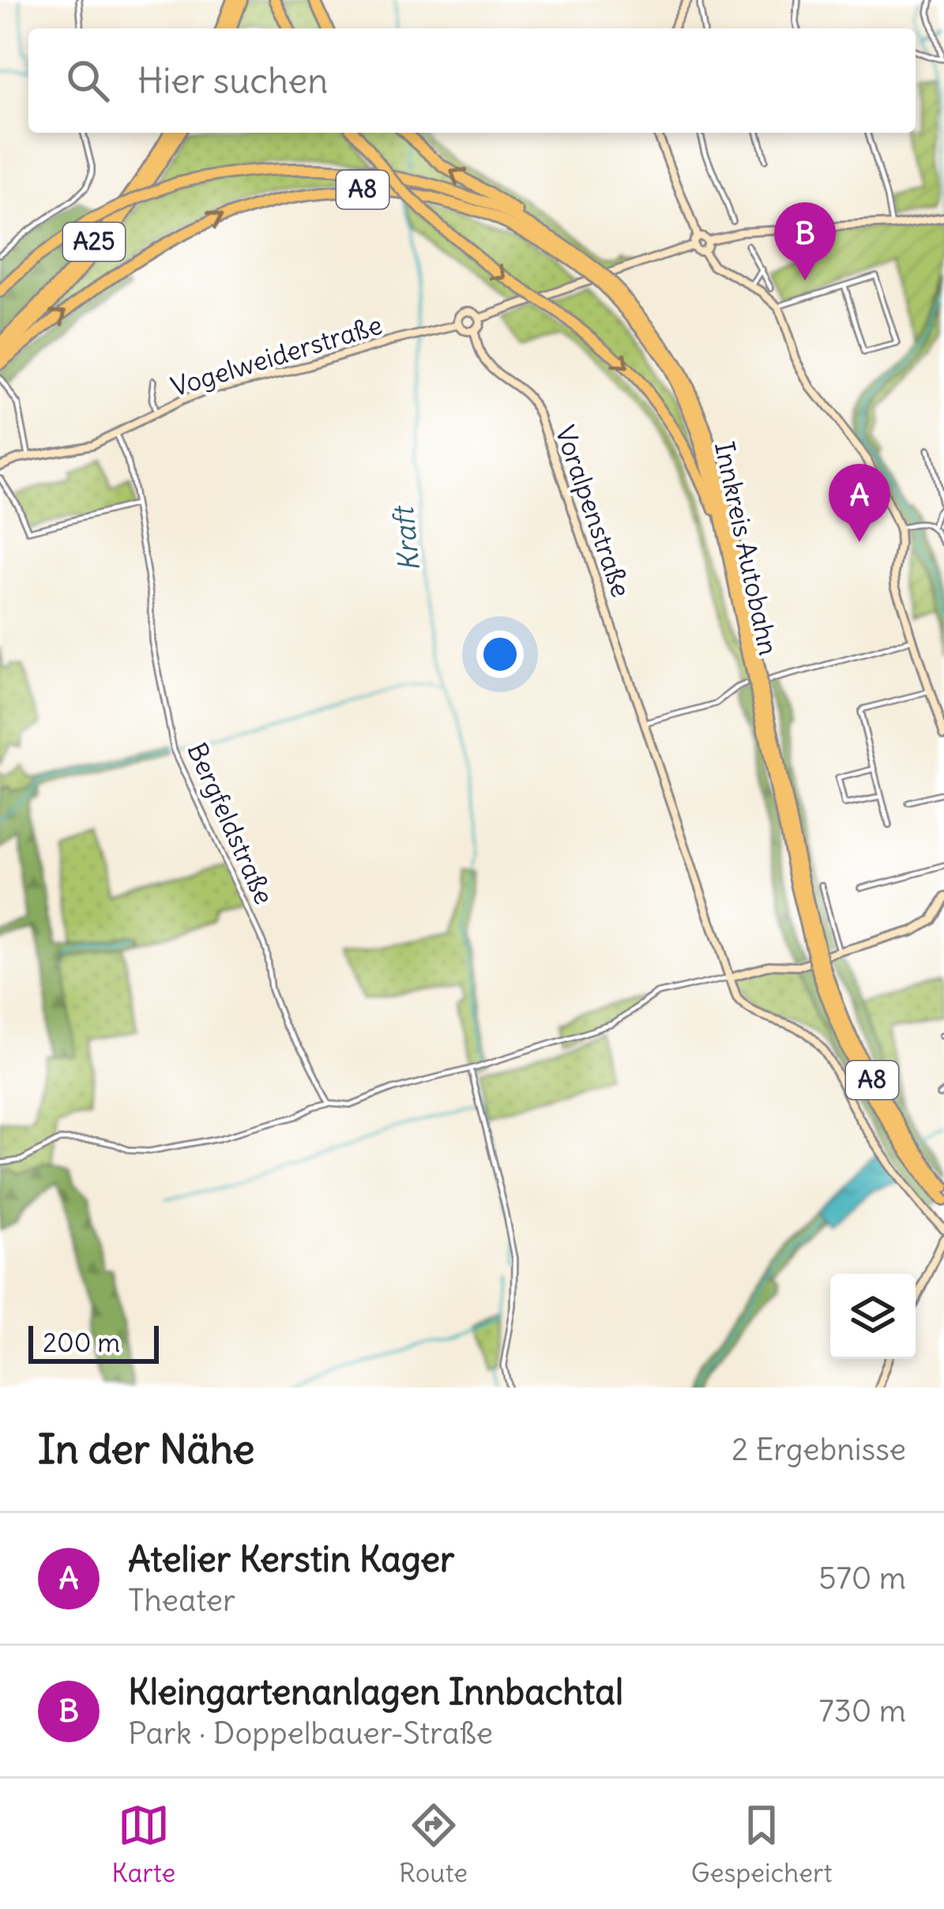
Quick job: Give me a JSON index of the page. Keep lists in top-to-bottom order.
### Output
{
  "streets": {
    "highway": ["A8", "A25", "Innkreis Autobahn"],
    "street": ["Vogelweiderstraße", "Voralpenstraße", "Bergfeldstraße"]
  },
  "crossings": [
    ["Vogelweiderstraße", "Voralpenstraße"],
    ["Vogelweiderstraße", "Bergfeldstraße"]
  ],
  "water": ["Kraft"],
  "scale_bar": "200 m",
  "page": {
    "search": "Hier suchen",
    "pins": ["B", "A"],
    "scale": "200 m",
    "heading": ["In der Nähe", "2 Ergebnisse"],
    "list": [
      {
        "mark": "A",
        "name": "Atelier Kerstin Kager",
        "note": "Theater",
        "value": "570 m"
      },
      {
        "mark": "B",
        "name": "Kleingartenanlagen Innbachtal",
        "note": "Park · Doppelbauer-Straße",
        "value": "730 m"
      }
    ],
    "nav": ["Karte", "Route", "Gespeichert"]
  }
}
